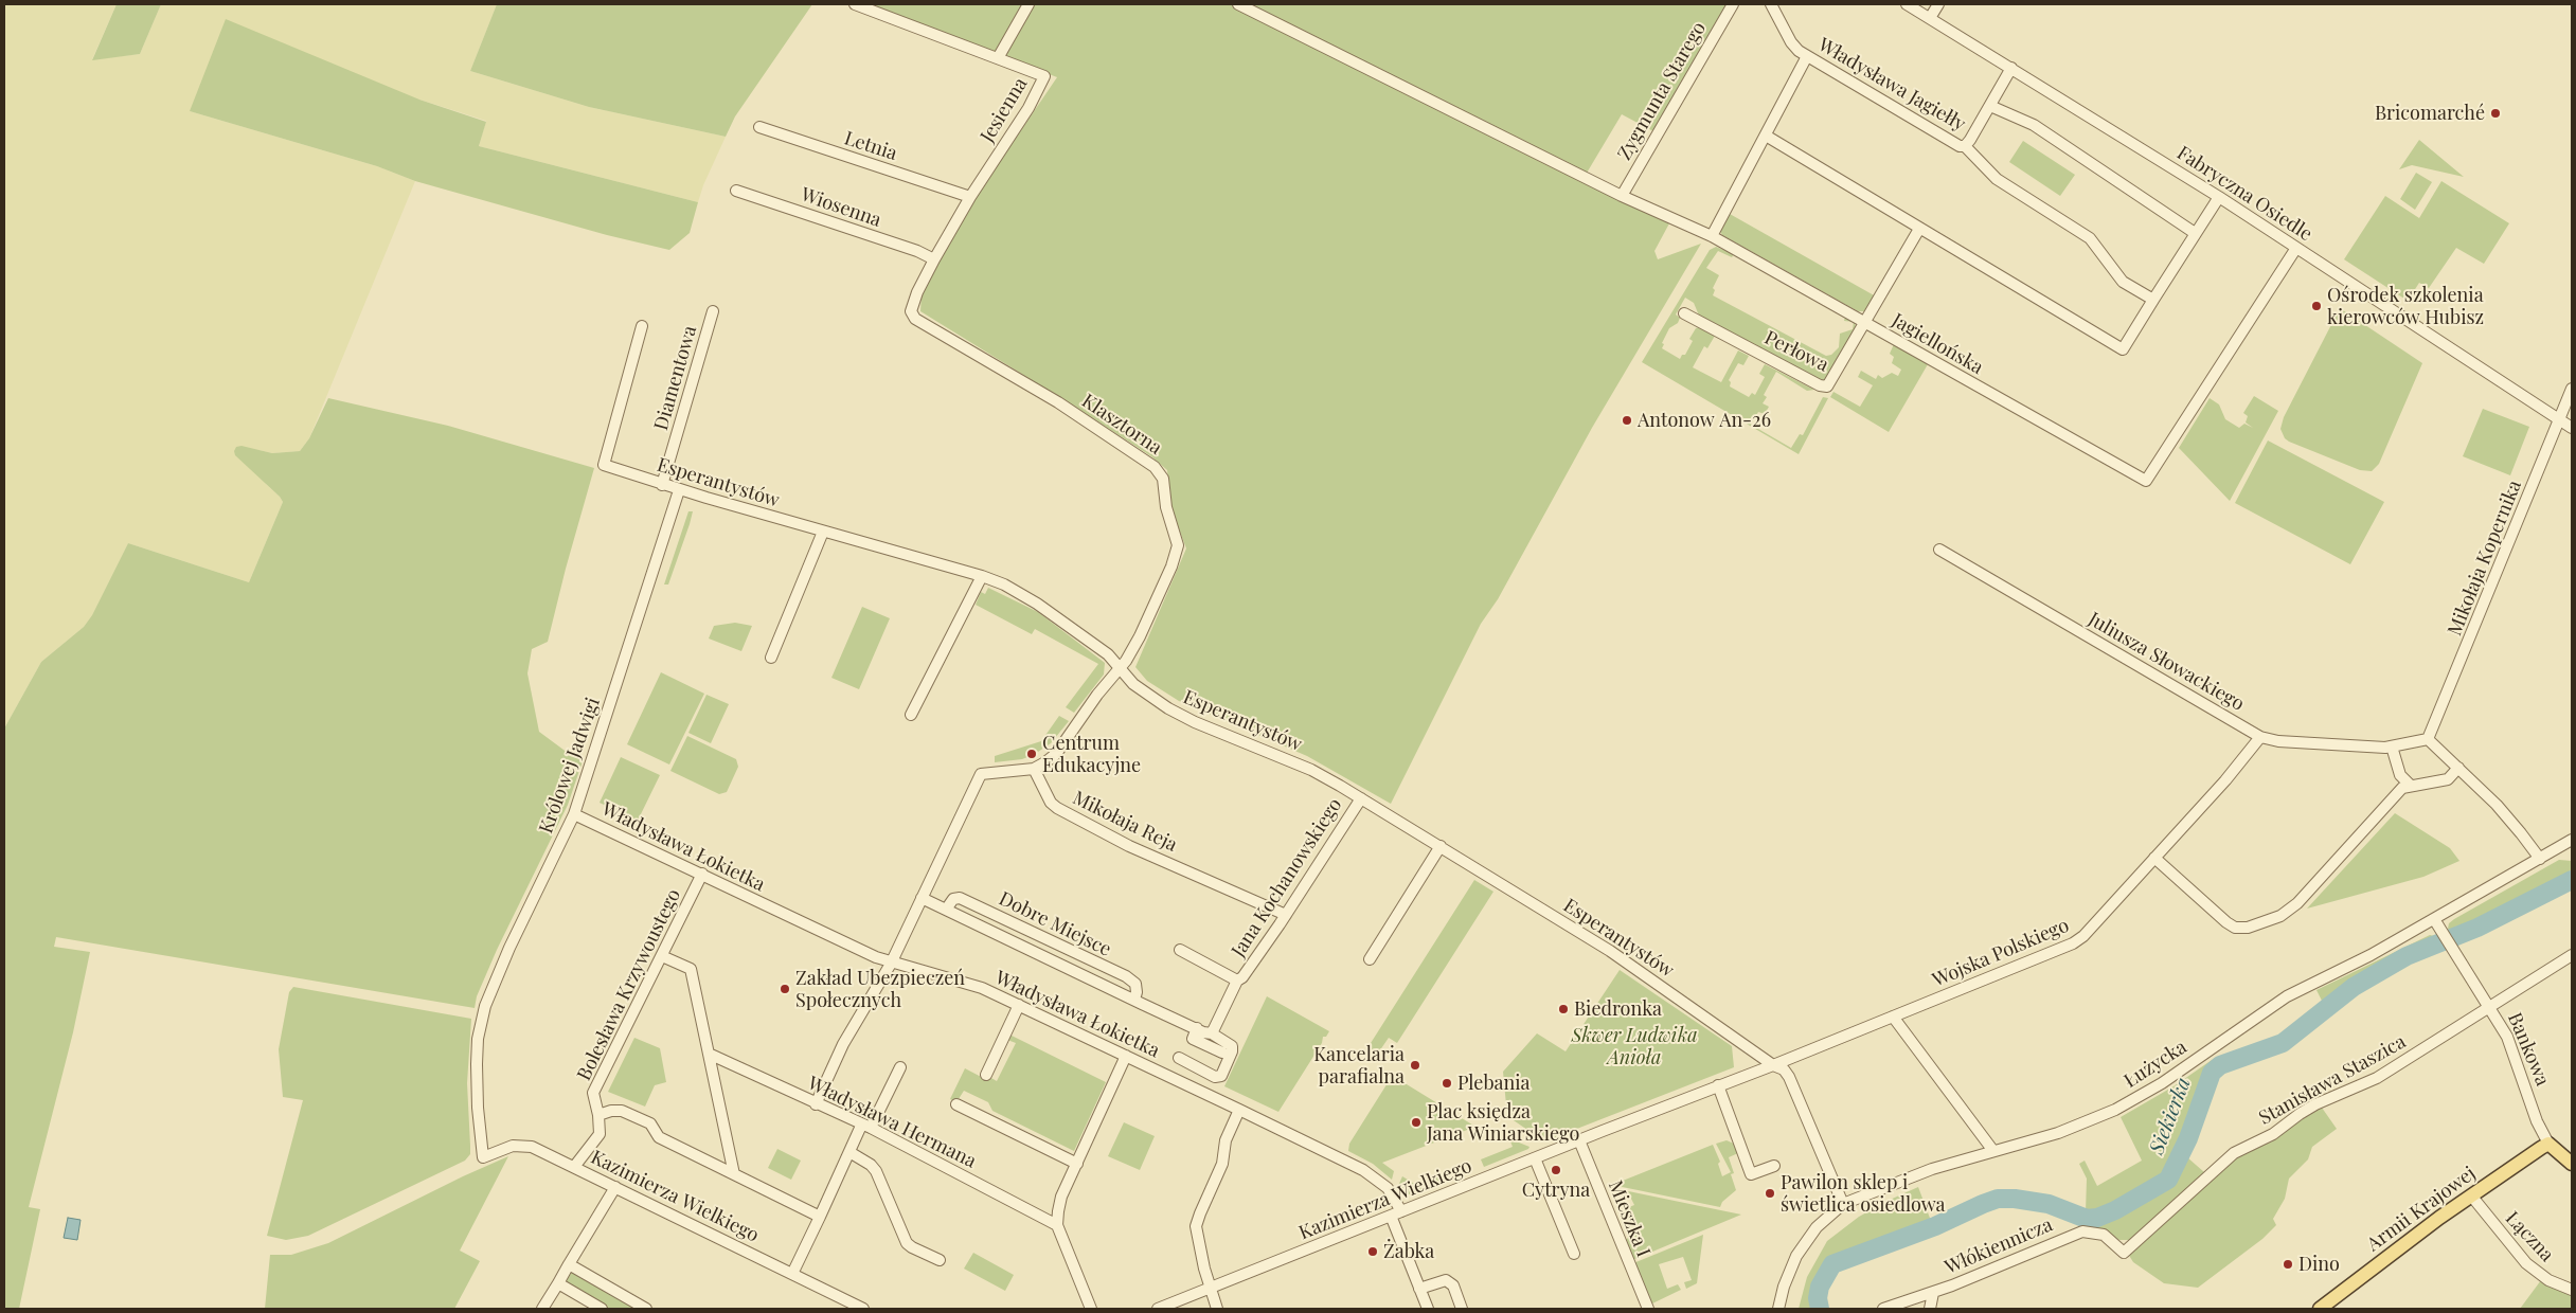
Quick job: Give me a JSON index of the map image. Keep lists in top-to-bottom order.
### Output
{
  "streets": {
    "main road": ["Bankowa", "Armii Krajowej"],
    "street": [
      "Władysława Jagiełły",
      "Zygmunta Starego",
      "Jesienna",
      "Letnia",
      "Fabryczna Osiedle",
      "Wiosenna",
      "Jagiellońska",
      "Perłowa",
      "Diamentowa",
      "Klasztorna",
      "Esperantystów",
      "Mikołaja Kopernika",
      "Juliusza Słowackiego",
      "Królowej Jadwigi",
      "Mikołaja Reja",
      "Władysława Łokietka",
      "Jana Kochanowskiego",
      "Dobre Miejsce",
      "Wojska Polskiego",
      "Bolesława Krzywoustego",
      "Łużycka",
      "Stanisława Staszica",
      "Władysława Hermana",
      "Kazimierza Wielkiego",
      "Mieszka I",
      "Łączna",
      "Włókiennicza"
    ]
  },
  "crossings": [
    ["Władysława Jagiełły", "Fabryczna Osiedle"],
    ["Zygmunta Starego", "Jagiellońska"],
    ["Jesienna", "Letnia"],
    ["Jesienna", "Wiosenna"],
    ["Jesienna", "Klasztorna"],
    ["Fabryczna Osiedle", "Jagiellońska"],
    ["Fabryczna Osiedle", "Mikołaja Kopernika"],
    ["Jagiellońska", "Perłowa"],
    ["Diamentowa", "Esperantystów"],
    ["Klasztorna", "Esperantystów"],
    ["Esperantystów", "Królowej Jadwigi"],
    ["Esperantystów", "Jana Kochanowskiego"],
    ["Esperantystów", "Wojska Polskiego"],
    ["Esperantystów", "Łużycka"],
    ["Esperantystów", "Kazimierza Wielkiego"],
    ["Mikołaja Kopernika", "Juliusza Słowackiego"],
    ["Juliusza Słowackiego", "Wojska Polskiego"],
    ["Królowej Jadwigi", "Władysława Łokietka"],
    ["Królowej Jadwigi", "Kazimierza Wielkiego"],
    ["Mikołaja Reja", "Jana Kochanowskiego"],
    ["Władysława Łokietka", "Bolesława Krzywoustego"],
    ["Władysława Łokietka", "Kazimierza Wielkiego"],
    ["Wojska Polskiego", "Kazimierza Wielkiego"],
    ["Bolesława Krzywoustego", "Kazimierza Wielkiego"],
    ["Bankowa", "Łużycka"],
    ["Bankowa", "Stanisława Staszica"],
    ["Bankowa", "Armii Krajowej"],
    ["Stanisława Staszica", "Włókiennicza"],
    ["Kazimierza Wielkiego", "Mieszka I"],
    ["Armii Krajowej", "Łączna"]
  ],
  "water": ["Siekierka"],
  "parks": ["Skwer Ludwika Anioła"],
  "places": [
    "Bricomarché",
    "Ośrodek szkolenia kierowców Hubisz",
    "Antonow An-26",
    "Centrum Edukacyjne",
    "Zakład Ubezpieczeń Społecznych",
    "Biedronka",
    "Kancelaria parafialna",
    "Plebania",
    "Plac księdza Jana Winiarskiego",
    "Cytryna",
    "Pawilon sklep i świetlica osiedlowa",
    "Żabka",
    "Dino"
  ]
}
